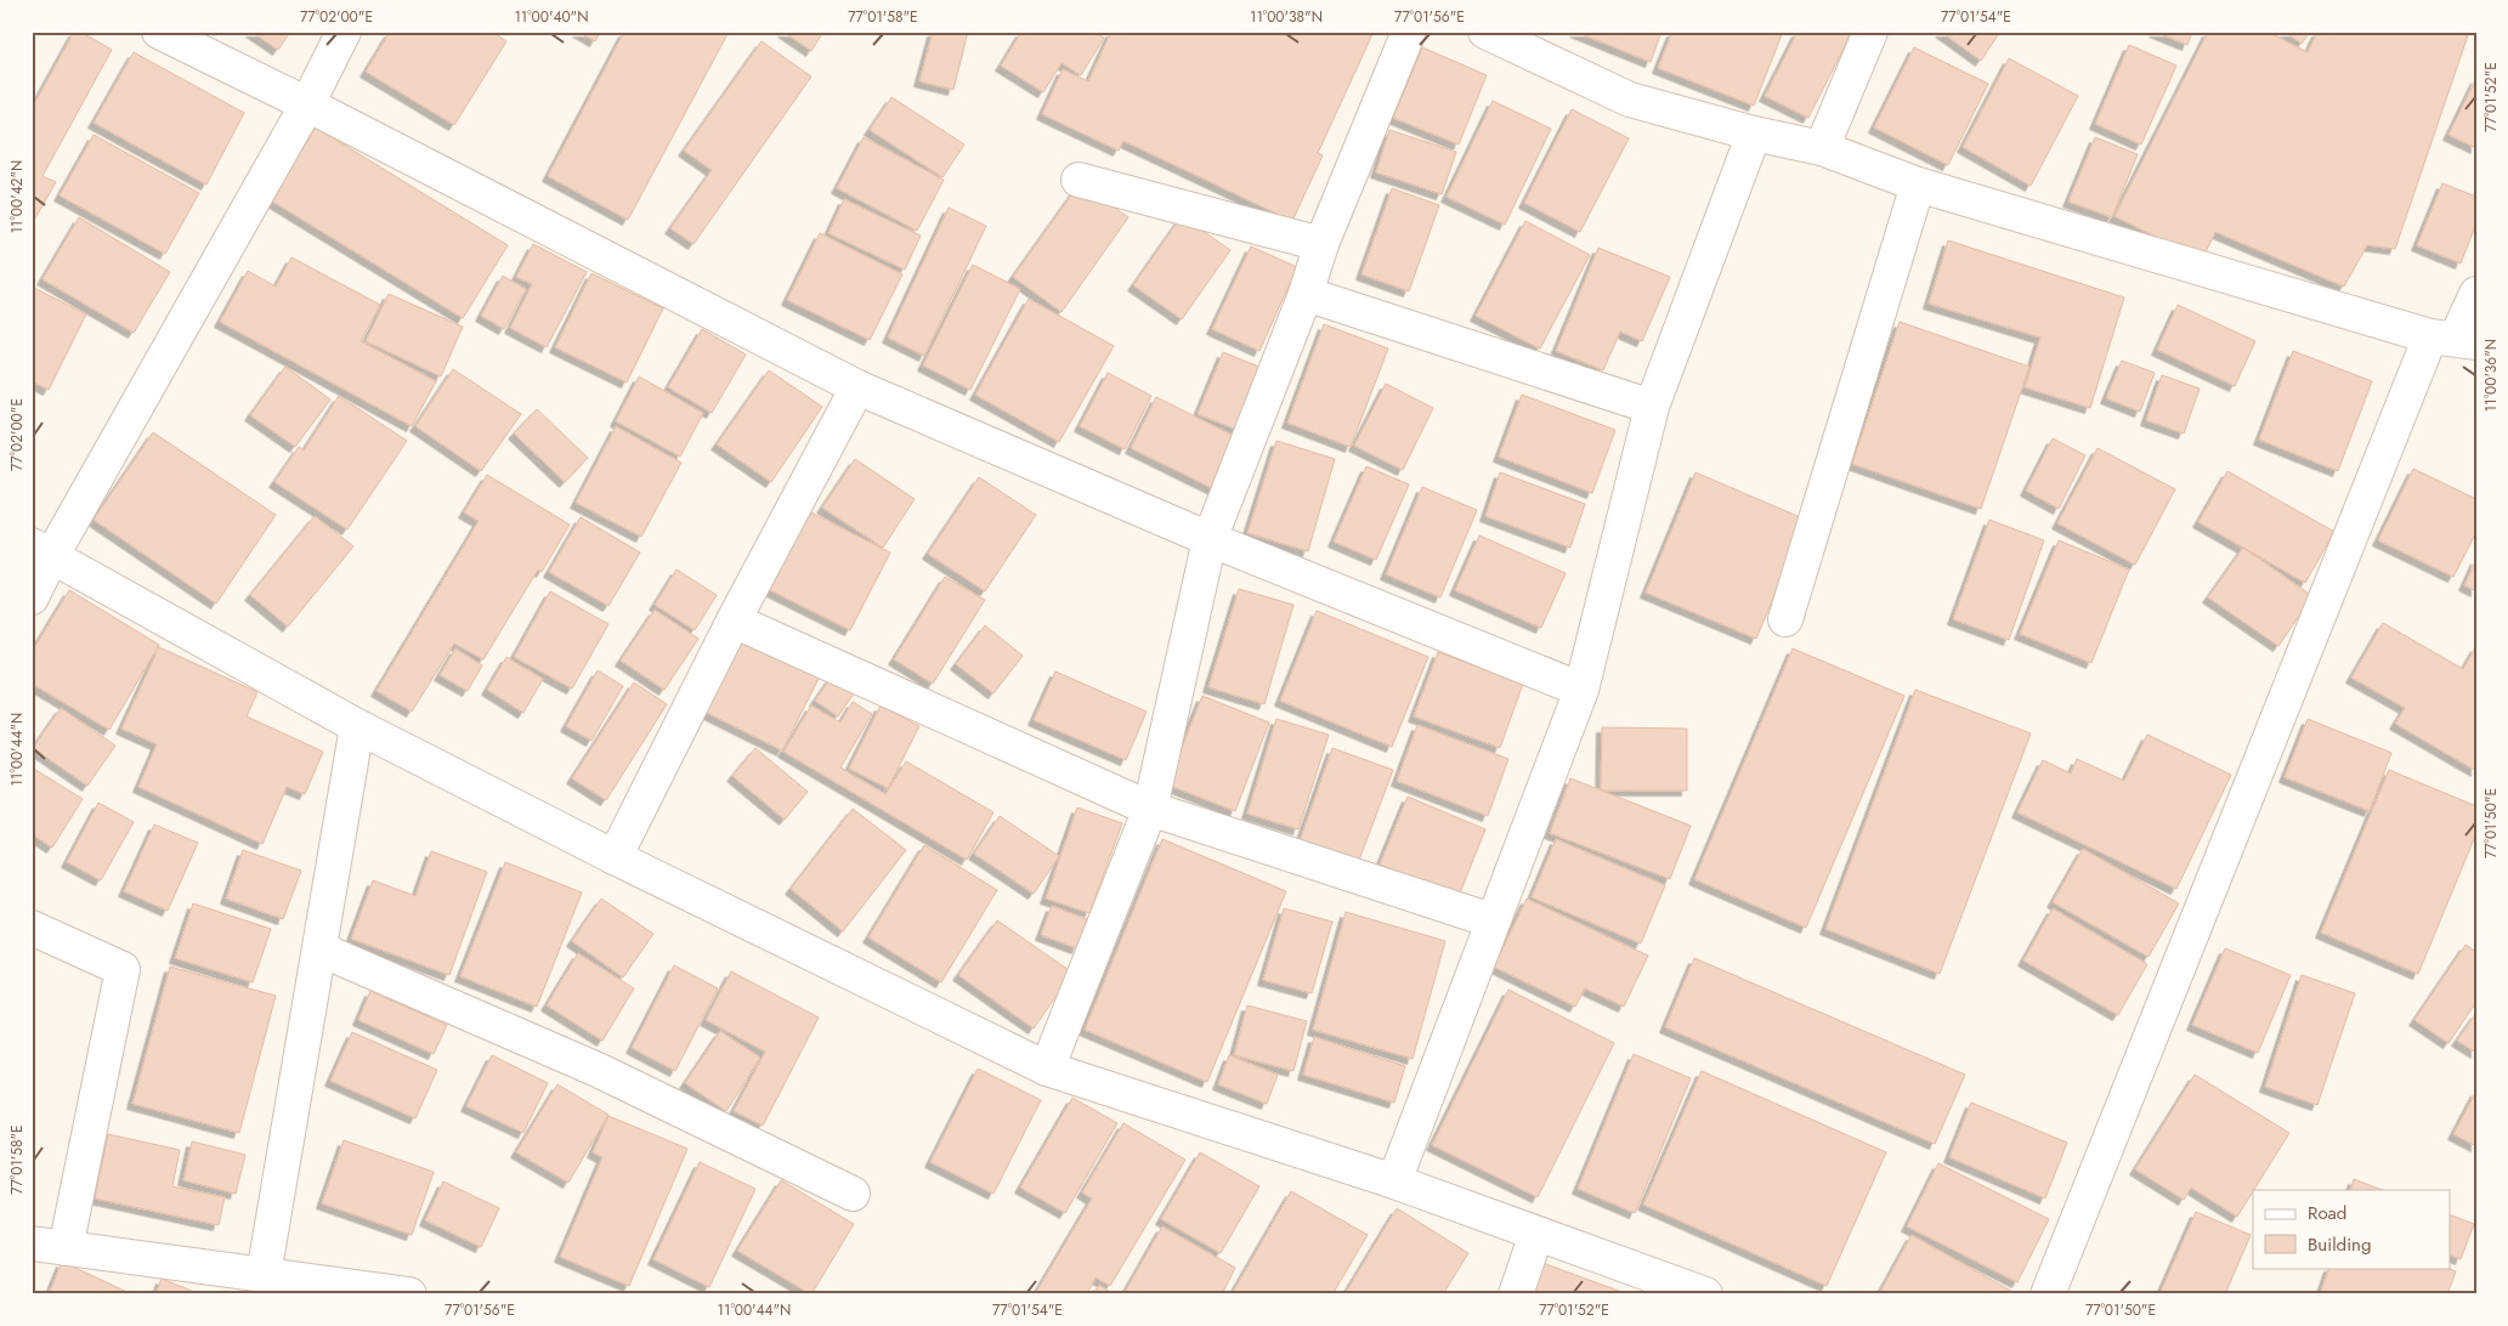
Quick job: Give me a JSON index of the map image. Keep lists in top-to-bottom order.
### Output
{
  "legend": ["Road", "Building"],
  "coordinates": [
    "77°02'00\"E",
    "11°00'40\"N",
    "77°01'58\"E",
    "11°00'38\"N",
    "77°01'56\"E",
    "77°01'54\"E",
    "77°01'52\"E",
    "11°00'42\"N",
    "11°00'36\"N",
    "11°00'44\"N",
    "77°01'50\"E"
  ]
}
